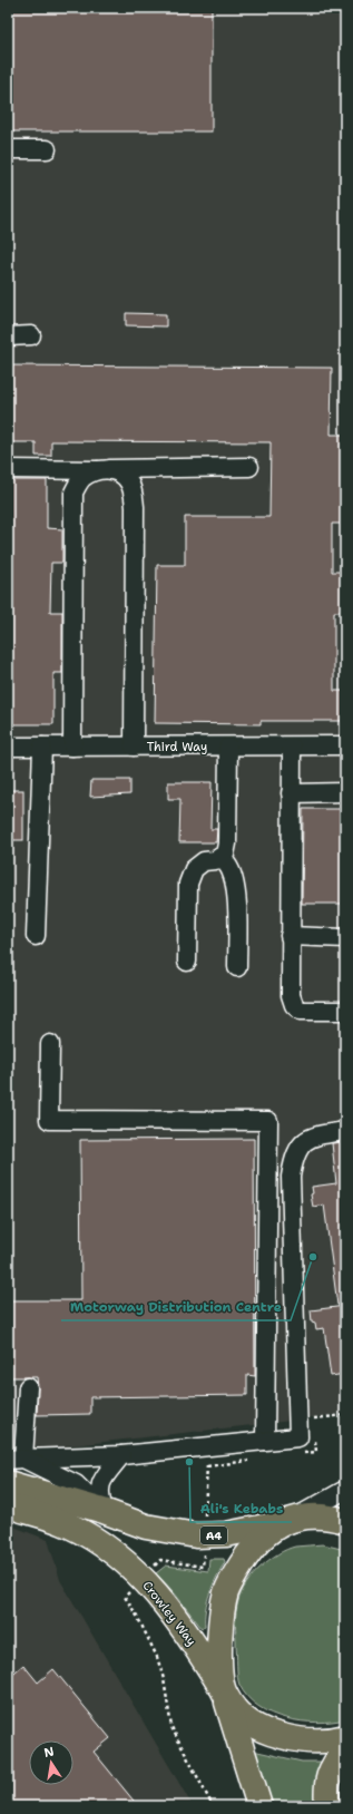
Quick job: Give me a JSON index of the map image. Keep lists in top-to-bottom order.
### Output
{
  "streets": {
    "highway": ["A4", "Crowley Way"],
    "street": ["Third Way"]
  },
  "places": ["Motorway Distribution Centre", "Ali's Kebabs"],
  "north": "top"
}
